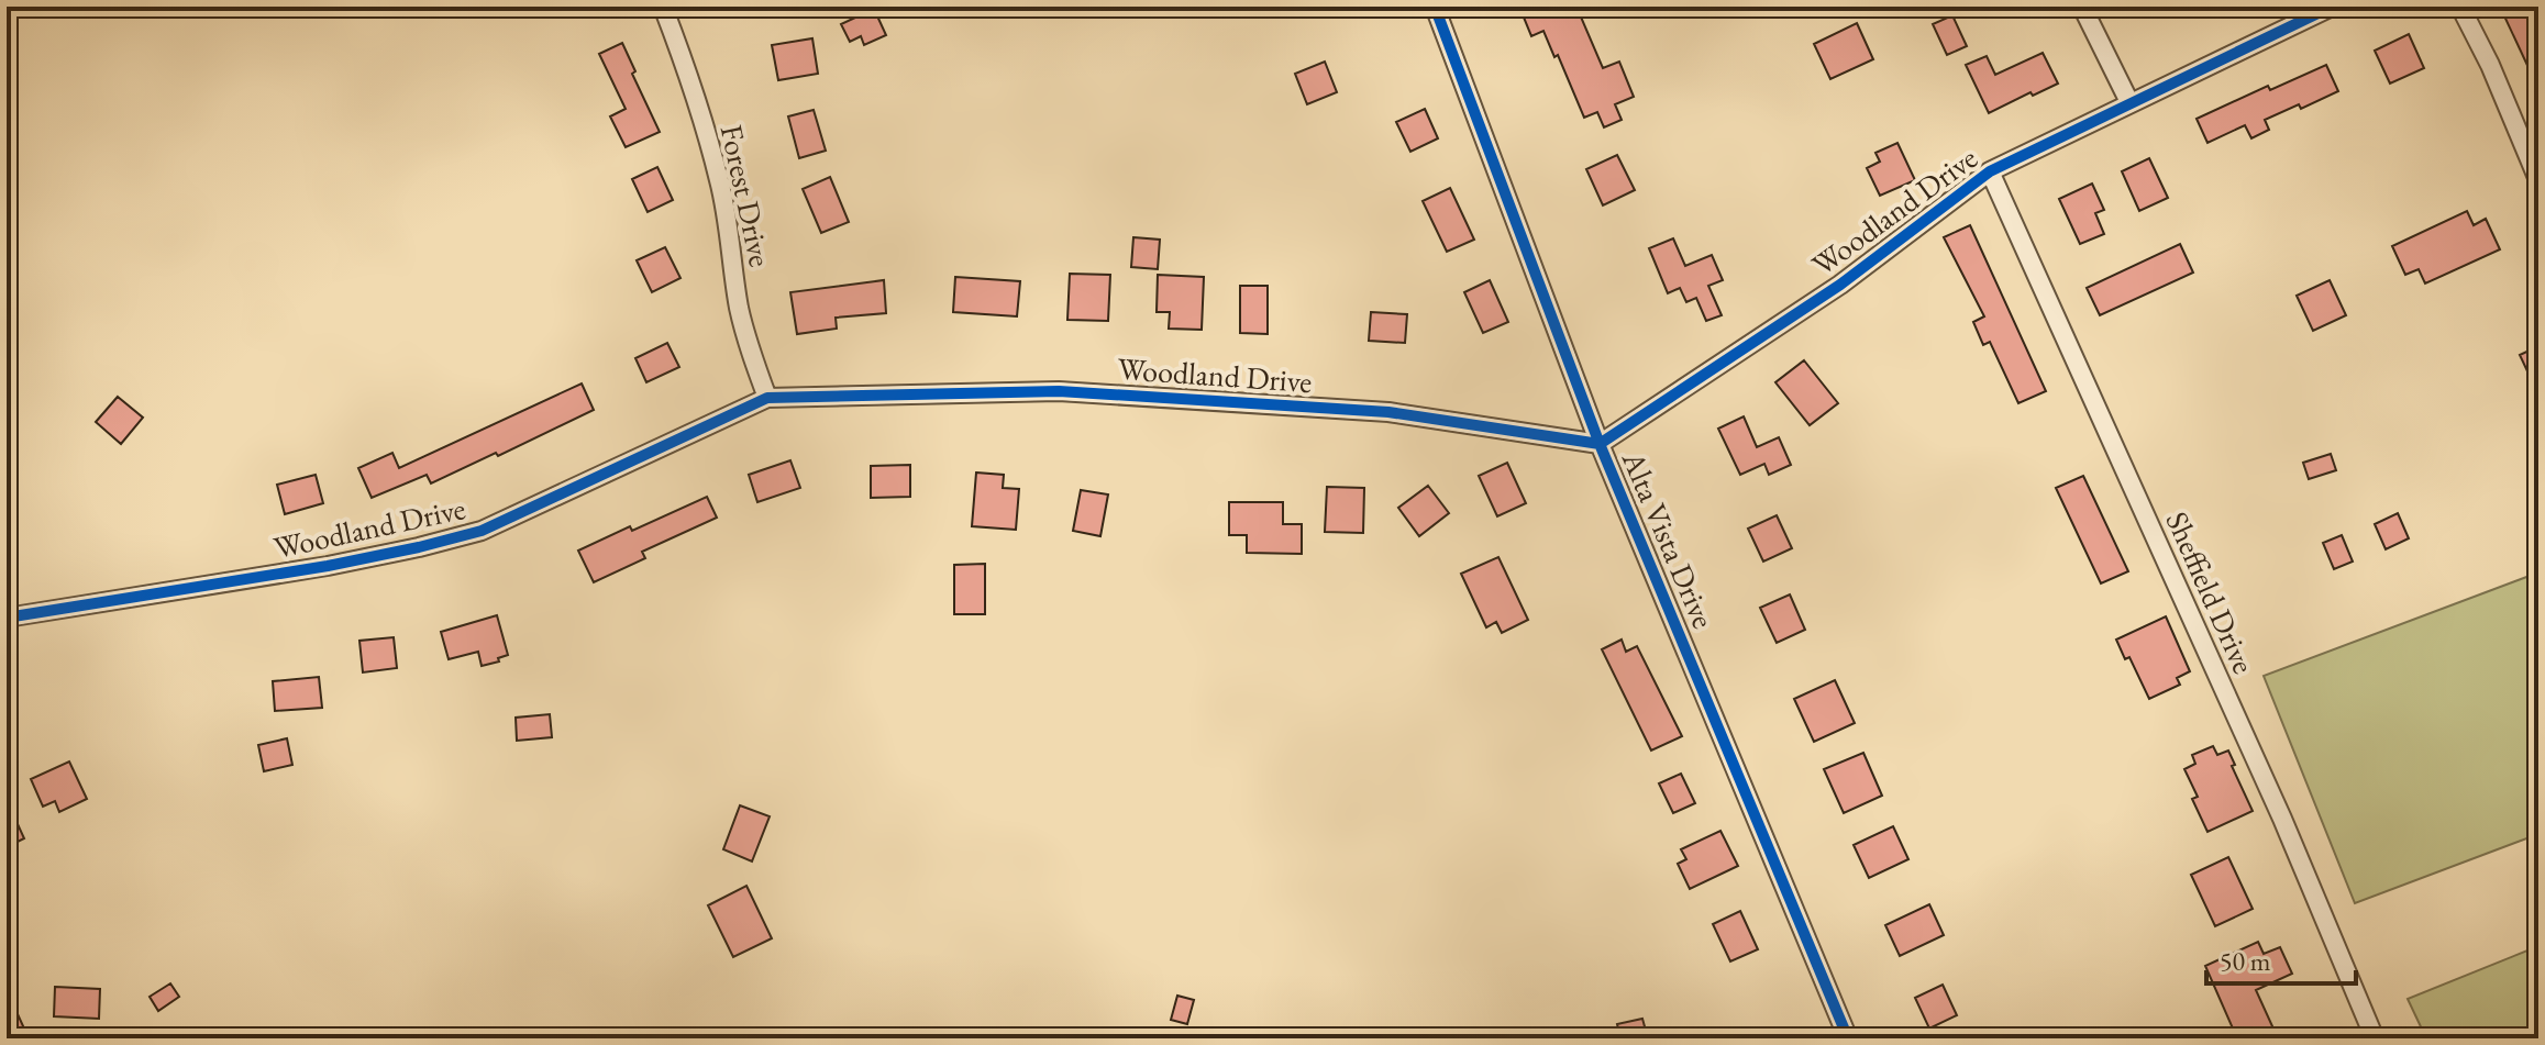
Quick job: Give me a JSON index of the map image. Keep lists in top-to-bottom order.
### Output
{
  "streets": {
    "street": [
      "Forest Drive",
      "Woodland Drive",
      "Alta Vista Drive",
      "Sheffield Drive"
    ]
  },
  "crossings": [
    ["Forest Drive", "Woodland Drive"],
    ["Woodland Drive", "Alta Vista Drive"],
    ["Woodland Drive", "Sheffield Drive"]
  ],
  "scale_bar": "50 m"
}
